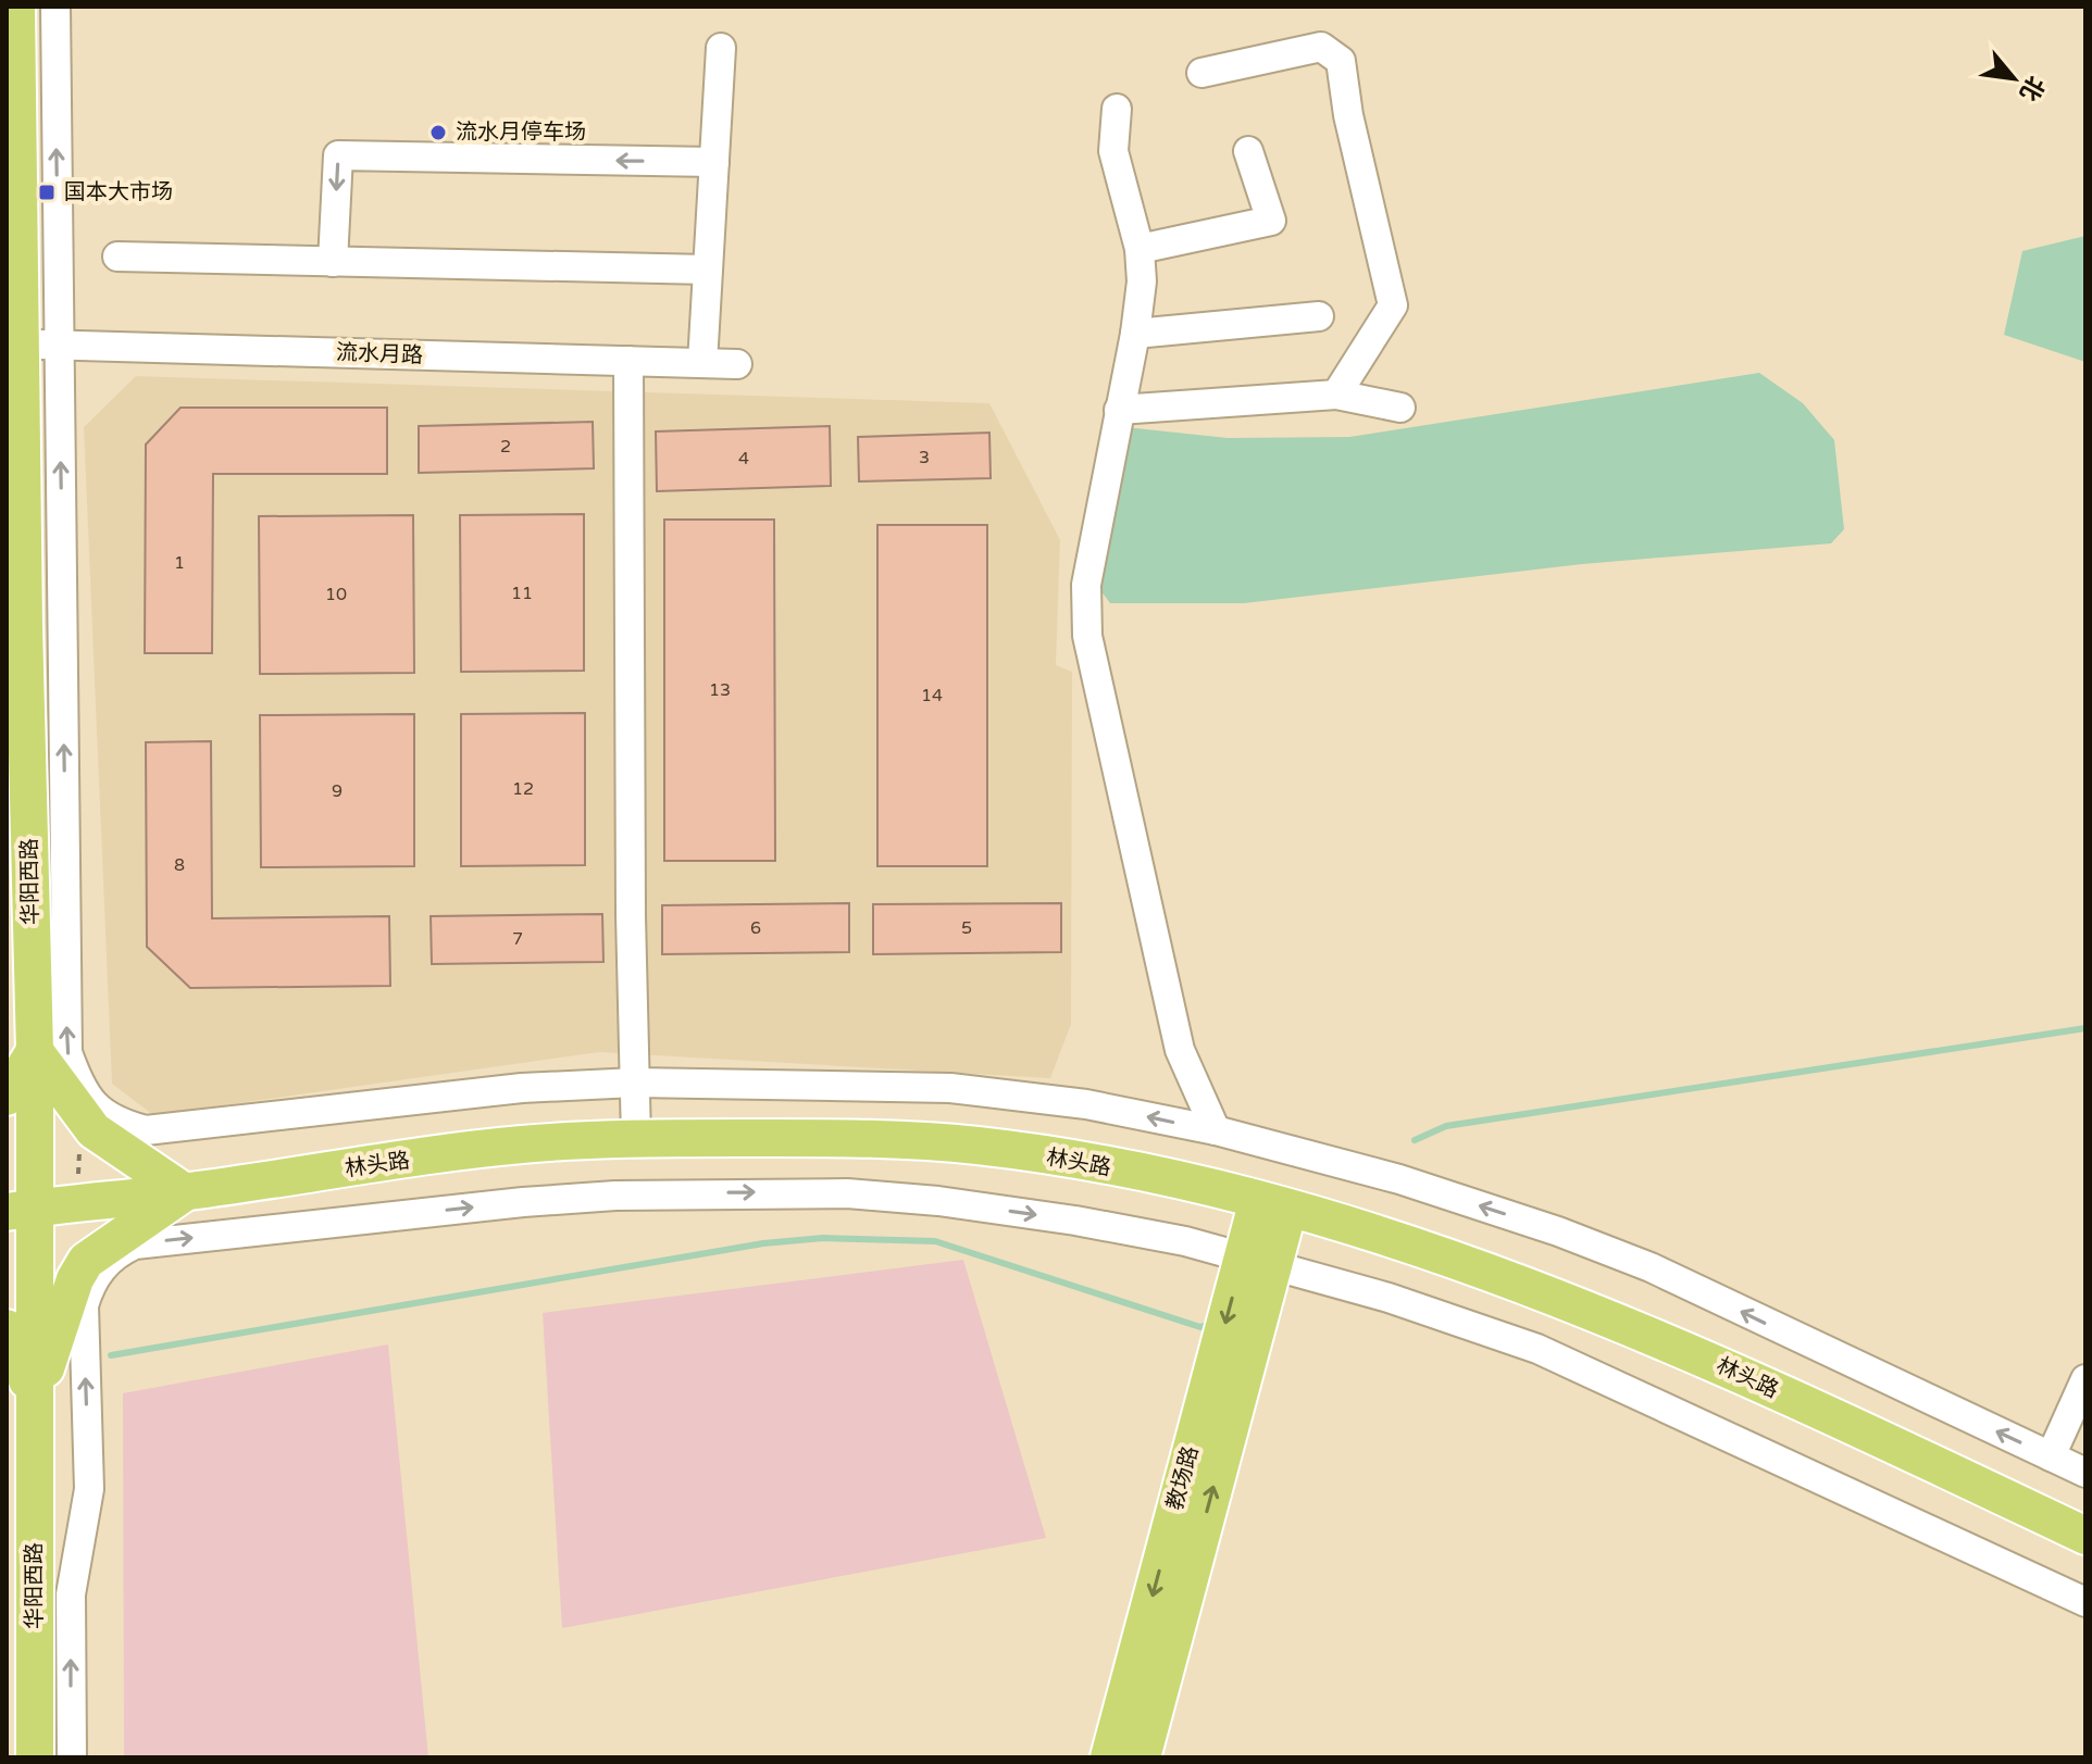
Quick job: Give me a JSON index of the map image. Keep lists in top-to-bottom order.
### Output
{
  "streets": {
    "main road": ["华阳西路", "林头路", "教场路"],
    "street": ["流水月路"]
  },
  "crossings": [
    ["流水月路", "华阳西路"],
    ["华阳西路", "林头路"],
    ["林头路", "教场路"]
  ],
  "places": {
    "other": ["流水月停车场"],
    "transit": ["国本大市场"]
  },
  "house_numbers": [
    "2",
    "3",
    "4",
    "1",
    "11",
    "10",
    "13",
    "14",
    "12",
    "9",
    "8",
    "6",
    "5",
    "7"
  ],
  "north": "bottom right"
}
